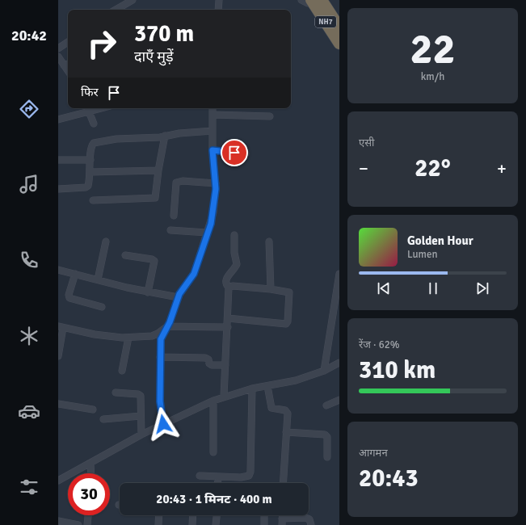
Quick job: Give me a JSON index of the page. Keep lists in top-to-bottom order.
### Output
{
  "streets": {
    "highway": ["NH7"]
  },
  "page": {
    "tabs": "20:42",
    "tile": [
      ["22", "km/h"],
      "एसी",
      ["रेंज · 62%", "310 km"],
      ["आगमन", "20:43"]
    ],
    "turn": ["370 m", "दाएँ मुड़ें"],
    "then": "फिर",
    "heat": ["−", "22°", "+"],
    "song": ["Golden Hour", "Lumen"],
    "limit": "30",
    "trip": "20:43 · 1 मिनट · 400 m"
  }
}
